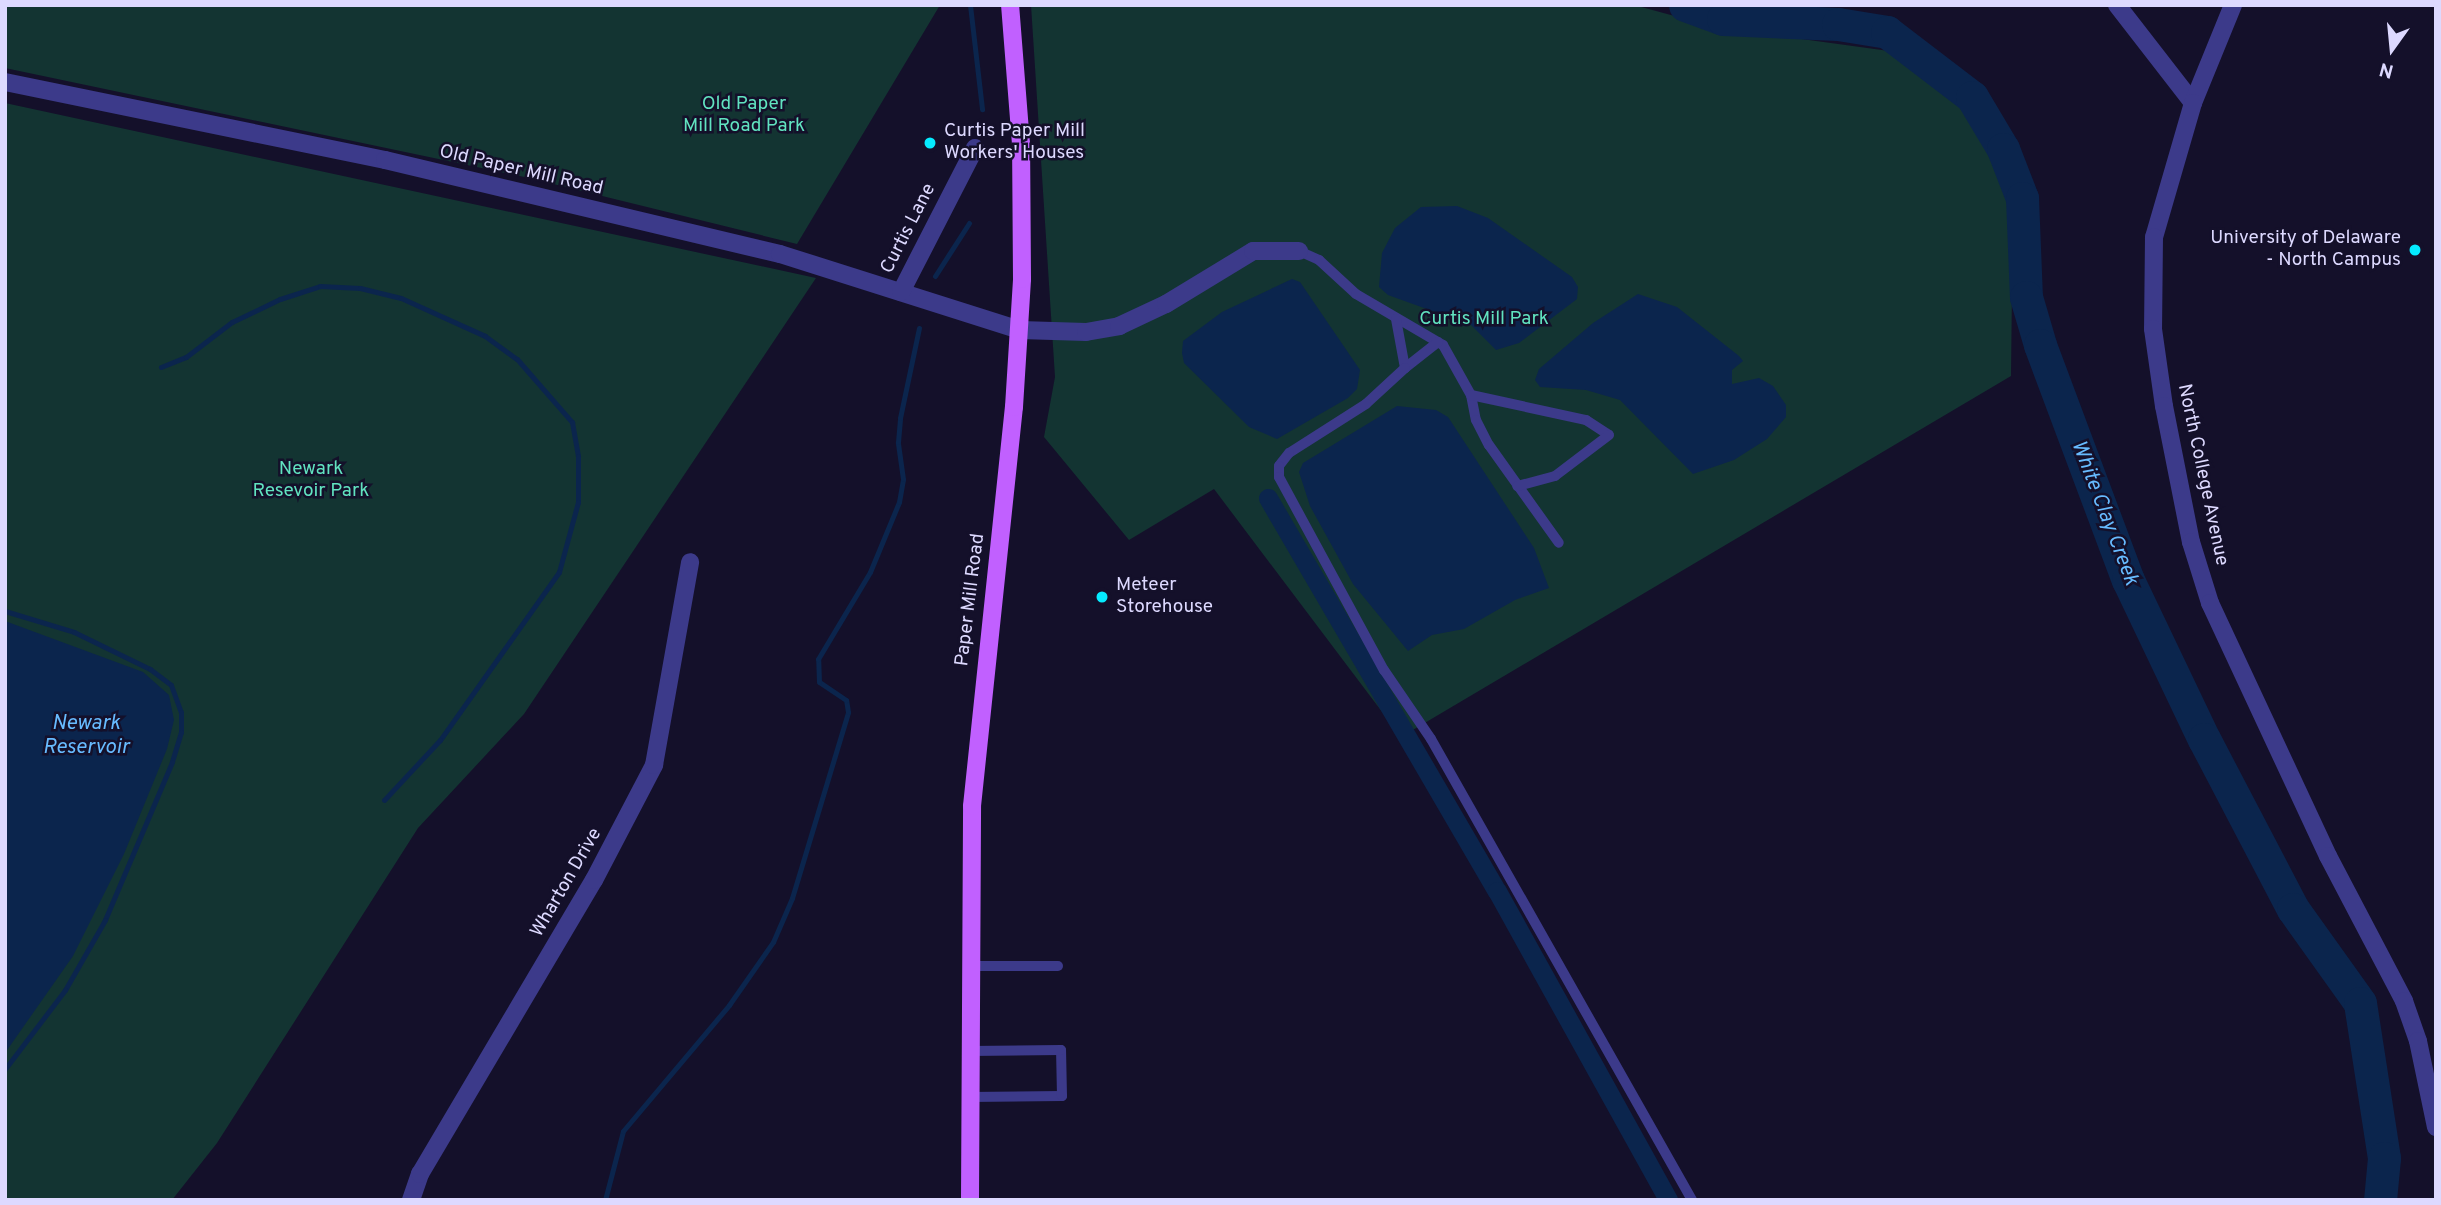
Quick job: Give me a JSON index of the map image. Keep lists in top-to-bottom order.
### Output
{
  "streets": {
    "main road": ["Paper Mill Road"],
    "street": [
      "Old Paper Mill Road",
      "Curtis Lane",
      "North College Avenue",
      "Wharton Drive"
    ]
  },
  "crossings": [
    ["Old Paper Mill Road", "Curtis Lane"],
    ["Old Paper Mill Road", "Paper Mill Road"]
  ],
  "water": ["White Clay Creek", "Newark Reservoir"],
  "parks": ["Old Paper Mill Road Park", "Curtis Mill Park", "Newark Resevoir Park"],
  "places": ["Curtis Paper Mill Workers' Houses", "University of Delaware - North Campus", "Meteer Storehouse"],
  "north": "bottom"
}
